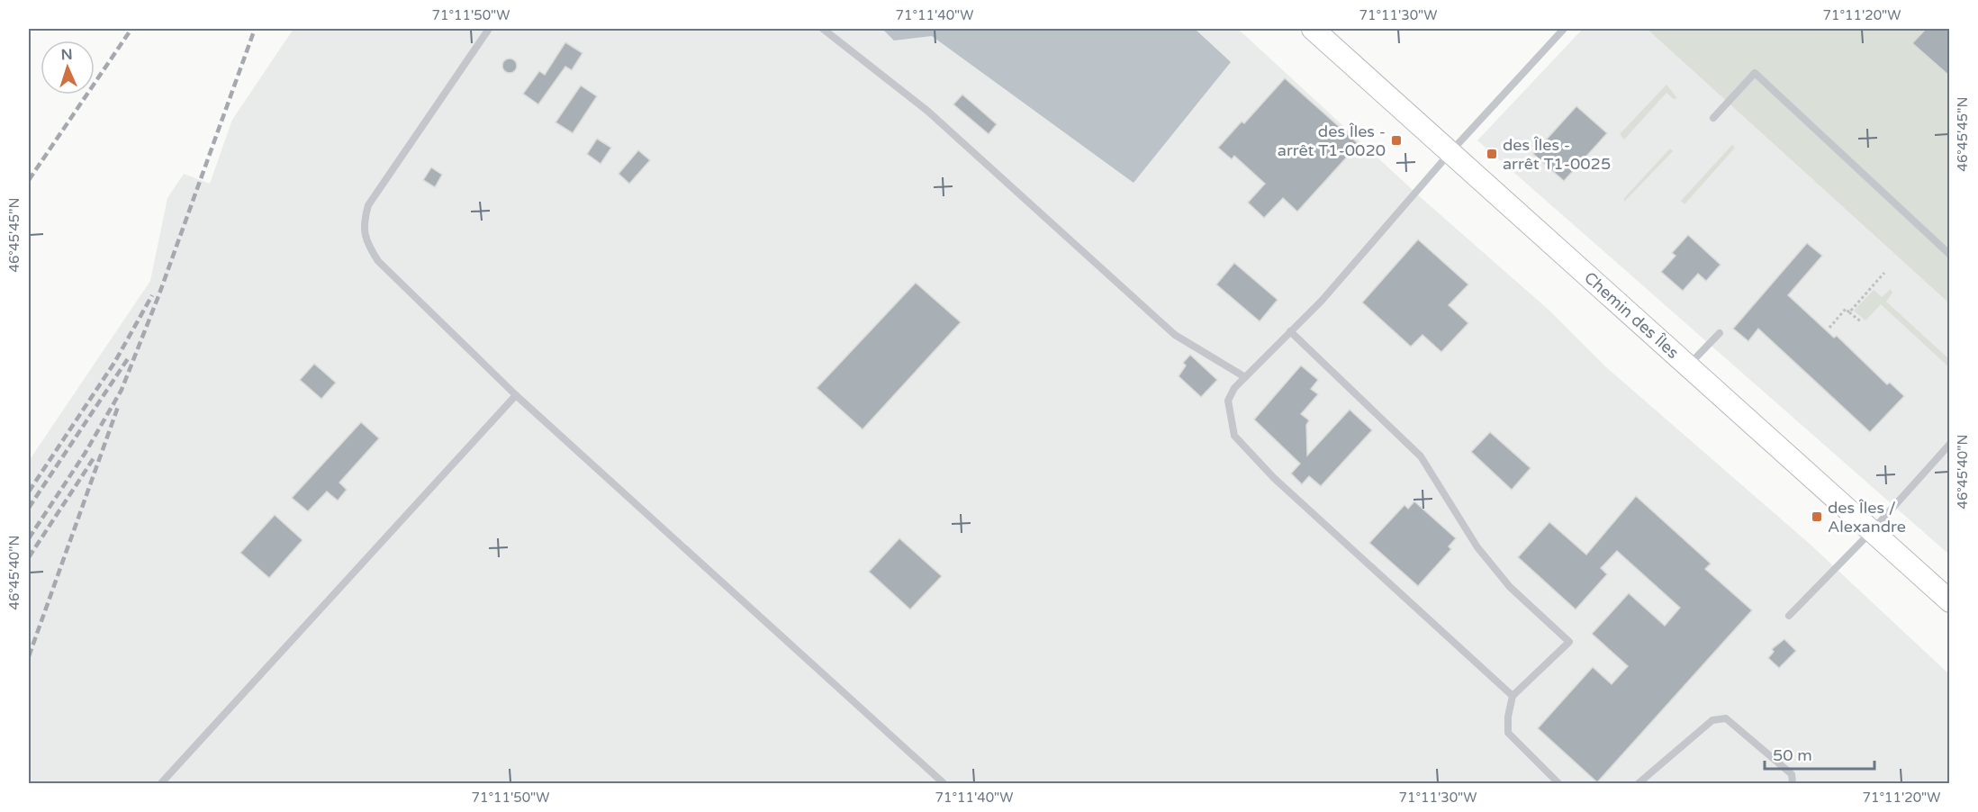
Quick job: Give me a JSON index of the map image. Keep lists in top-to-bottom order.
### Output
{
  "streets": {
    "main road": ["Chemin des Îles"]
  },
  "places": {
    "transit": ["des Îles - arrêt T1-0020", "des Îles - arrêt T1-0025", "des Îles / Alexandre"]
  },
  "scale_bar": "50 m",
  "north": "top",
  "coordinates": [
    "71°11'50\"W",
    "71°11'40\"W",
    "71°11'30\"W",
    "71°11'20\"W",
    "46°45'45\"N",
    "46°45'40\"N"
  ]
}
